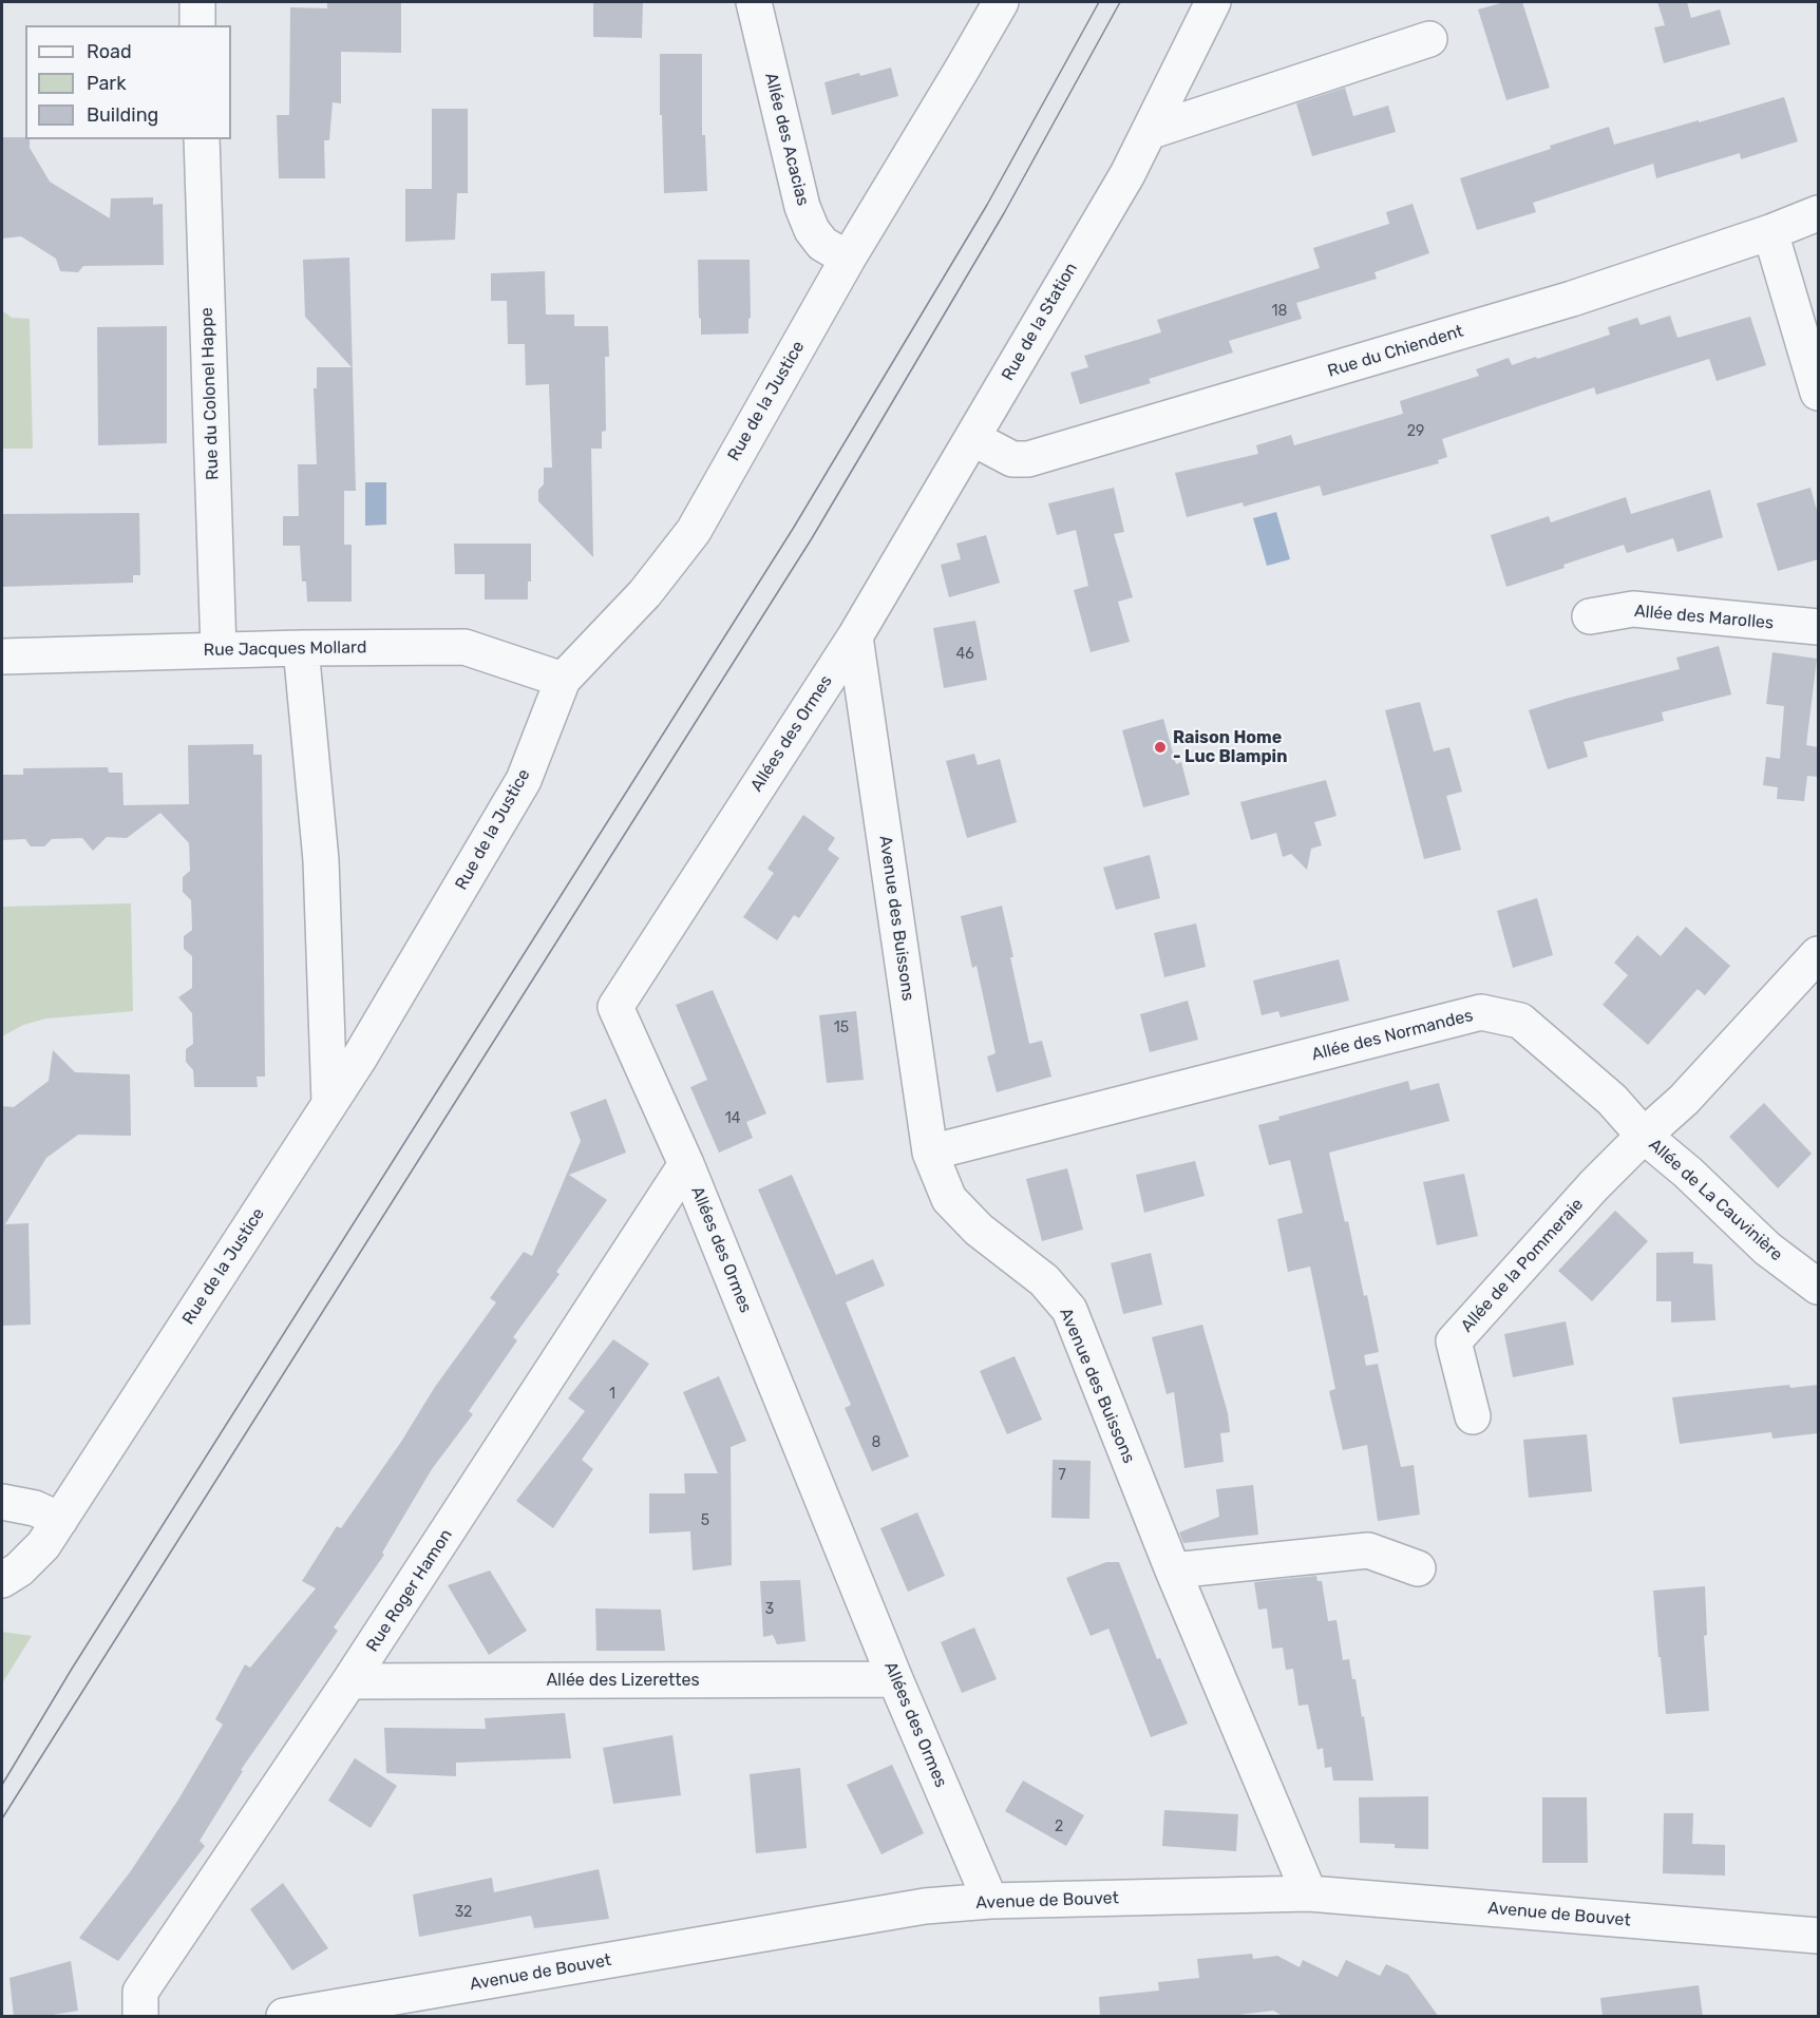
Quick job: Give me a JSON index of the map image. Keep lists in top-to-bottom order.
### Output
{
  "streets": {
    "street": [
      "Allée des Acacias",
      "Rue de la Station",
      "Rue du Chiendent",
      "Rue du Colonel Happe",
      "Rue de la Justice",
      "Allée des Marolles",
      "Rue Jacques Mollard",
      "Allées des Ormes",
      "Avenue des Buissons",
      "Allée des Normandes",
      "Allée de La Cauvinière",
      "Allée de la Pommeraie",
      "Rue Roger Hamon",
      "Allée des Lizerettes",
      "Avenue de Bouvet"
    ]
  },
  "crossings": [
    ["Allée des Acacias", "Rue de la Justice"],
    ["Rue de la Station", "Rue du Chiendent"],
    ["Rue de la Station", "Allées des Ormes"],
    ["Rue de la Station", "Avenue des Buissons"],
    ["Rue du Colonel Happe", "Rue Jacques Mollard"],
    ["Rue de la Justice", "Rue Jacques Mollard"],
    ["Allées des Ormes", "Avenue des Buissons"],
    ["Allées des Ormes", "Rue Roger Hamon"],
    ["Allées des Ormes", "Allée des Lizerettes"],
    ["Allées des Ormes", "Avenue de Bouvet"],
    ["Avenue des Buissons", "Allée des Normandes"],
    ["Avenue des Buissons", "Avenue de Bouvet"],
    ["Allée des Normandes", "Allée de La Cauvinière"],
    ["Allée des Normandes", "Allée de la Pommeraie"],
    ["Allée de La Cauvinière", "Allée de la Pommeraie"],
    ["Rue Roger Hamon", "Allée des Lizerettes"]
  ],
  "places": ["Raison Home - Luc Blampin"],
  "house_numbers": [
    "18",
    "29",
    "46",
    "15",
    "14",
    "1",
    "8",
    "7",
    "5",
    "3",
    "2",
    "32"
  ],
  "legend": ["Road", "Park", "Building"]
}
